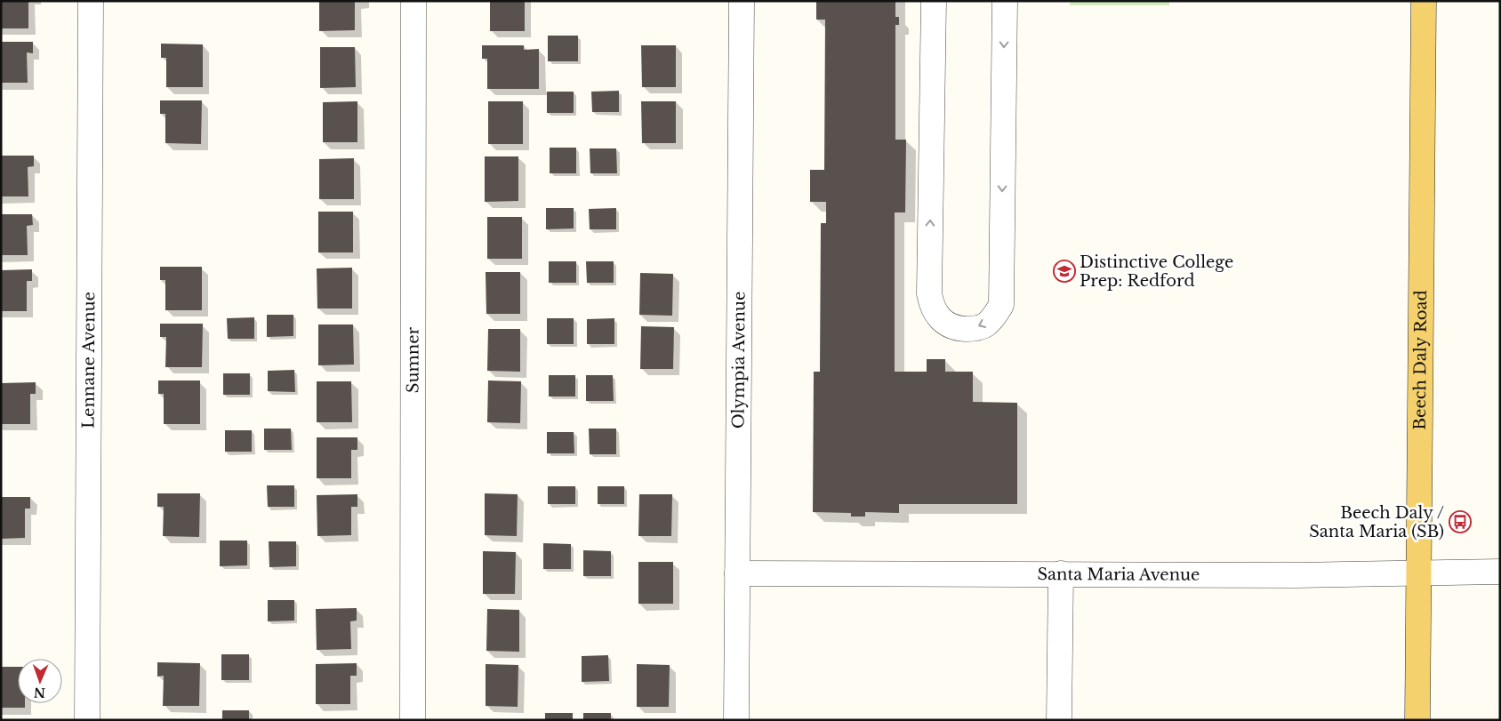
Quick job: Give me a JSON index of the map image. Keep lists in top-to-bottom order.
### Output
{
  "streets": {
    "main road": ["Beech Daly Road"],
    "street": [
      "Olympia Avenue",
      "Lennane Avenue",
      "Sumner",
      "Santa Maria Avenue"
    ]
  },
  "crossings": [
    ["Olympia Avenue", "Santa Maria Avenue"],
    ["Beech Daly Road", "Santa Maria Avenue"]
  ],
  "places": {
    "school or university": ["Distinctive College Prep: Redford"],
    "bus stop": ["Beech Daly / Santa Maria (SB)"]
  },
  "north": "bottom"
}
